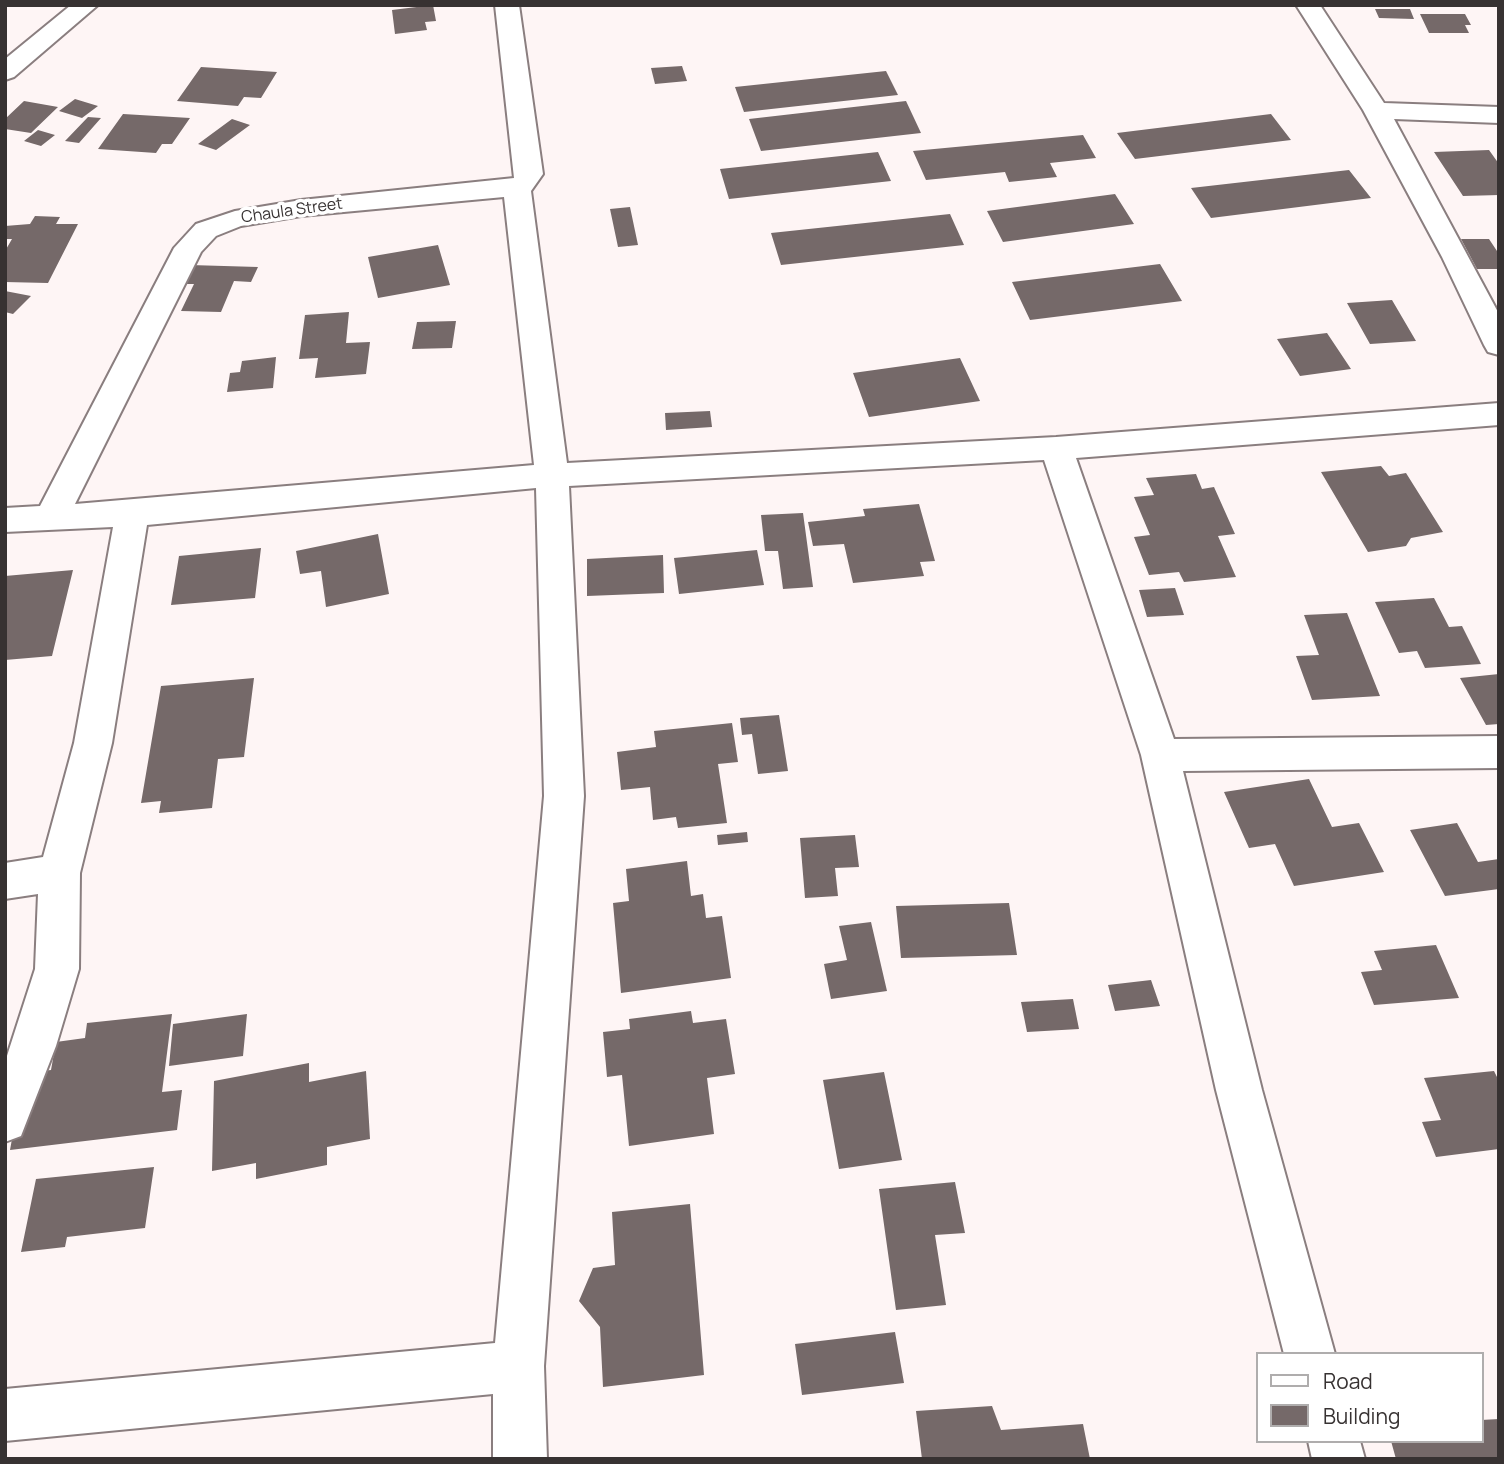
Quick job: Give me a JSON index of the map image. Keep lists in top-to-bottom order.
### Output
{
  "streets": {
    "street": ["Chaula Street"]
  },
  "legend": ["Road", "Building"]
}
